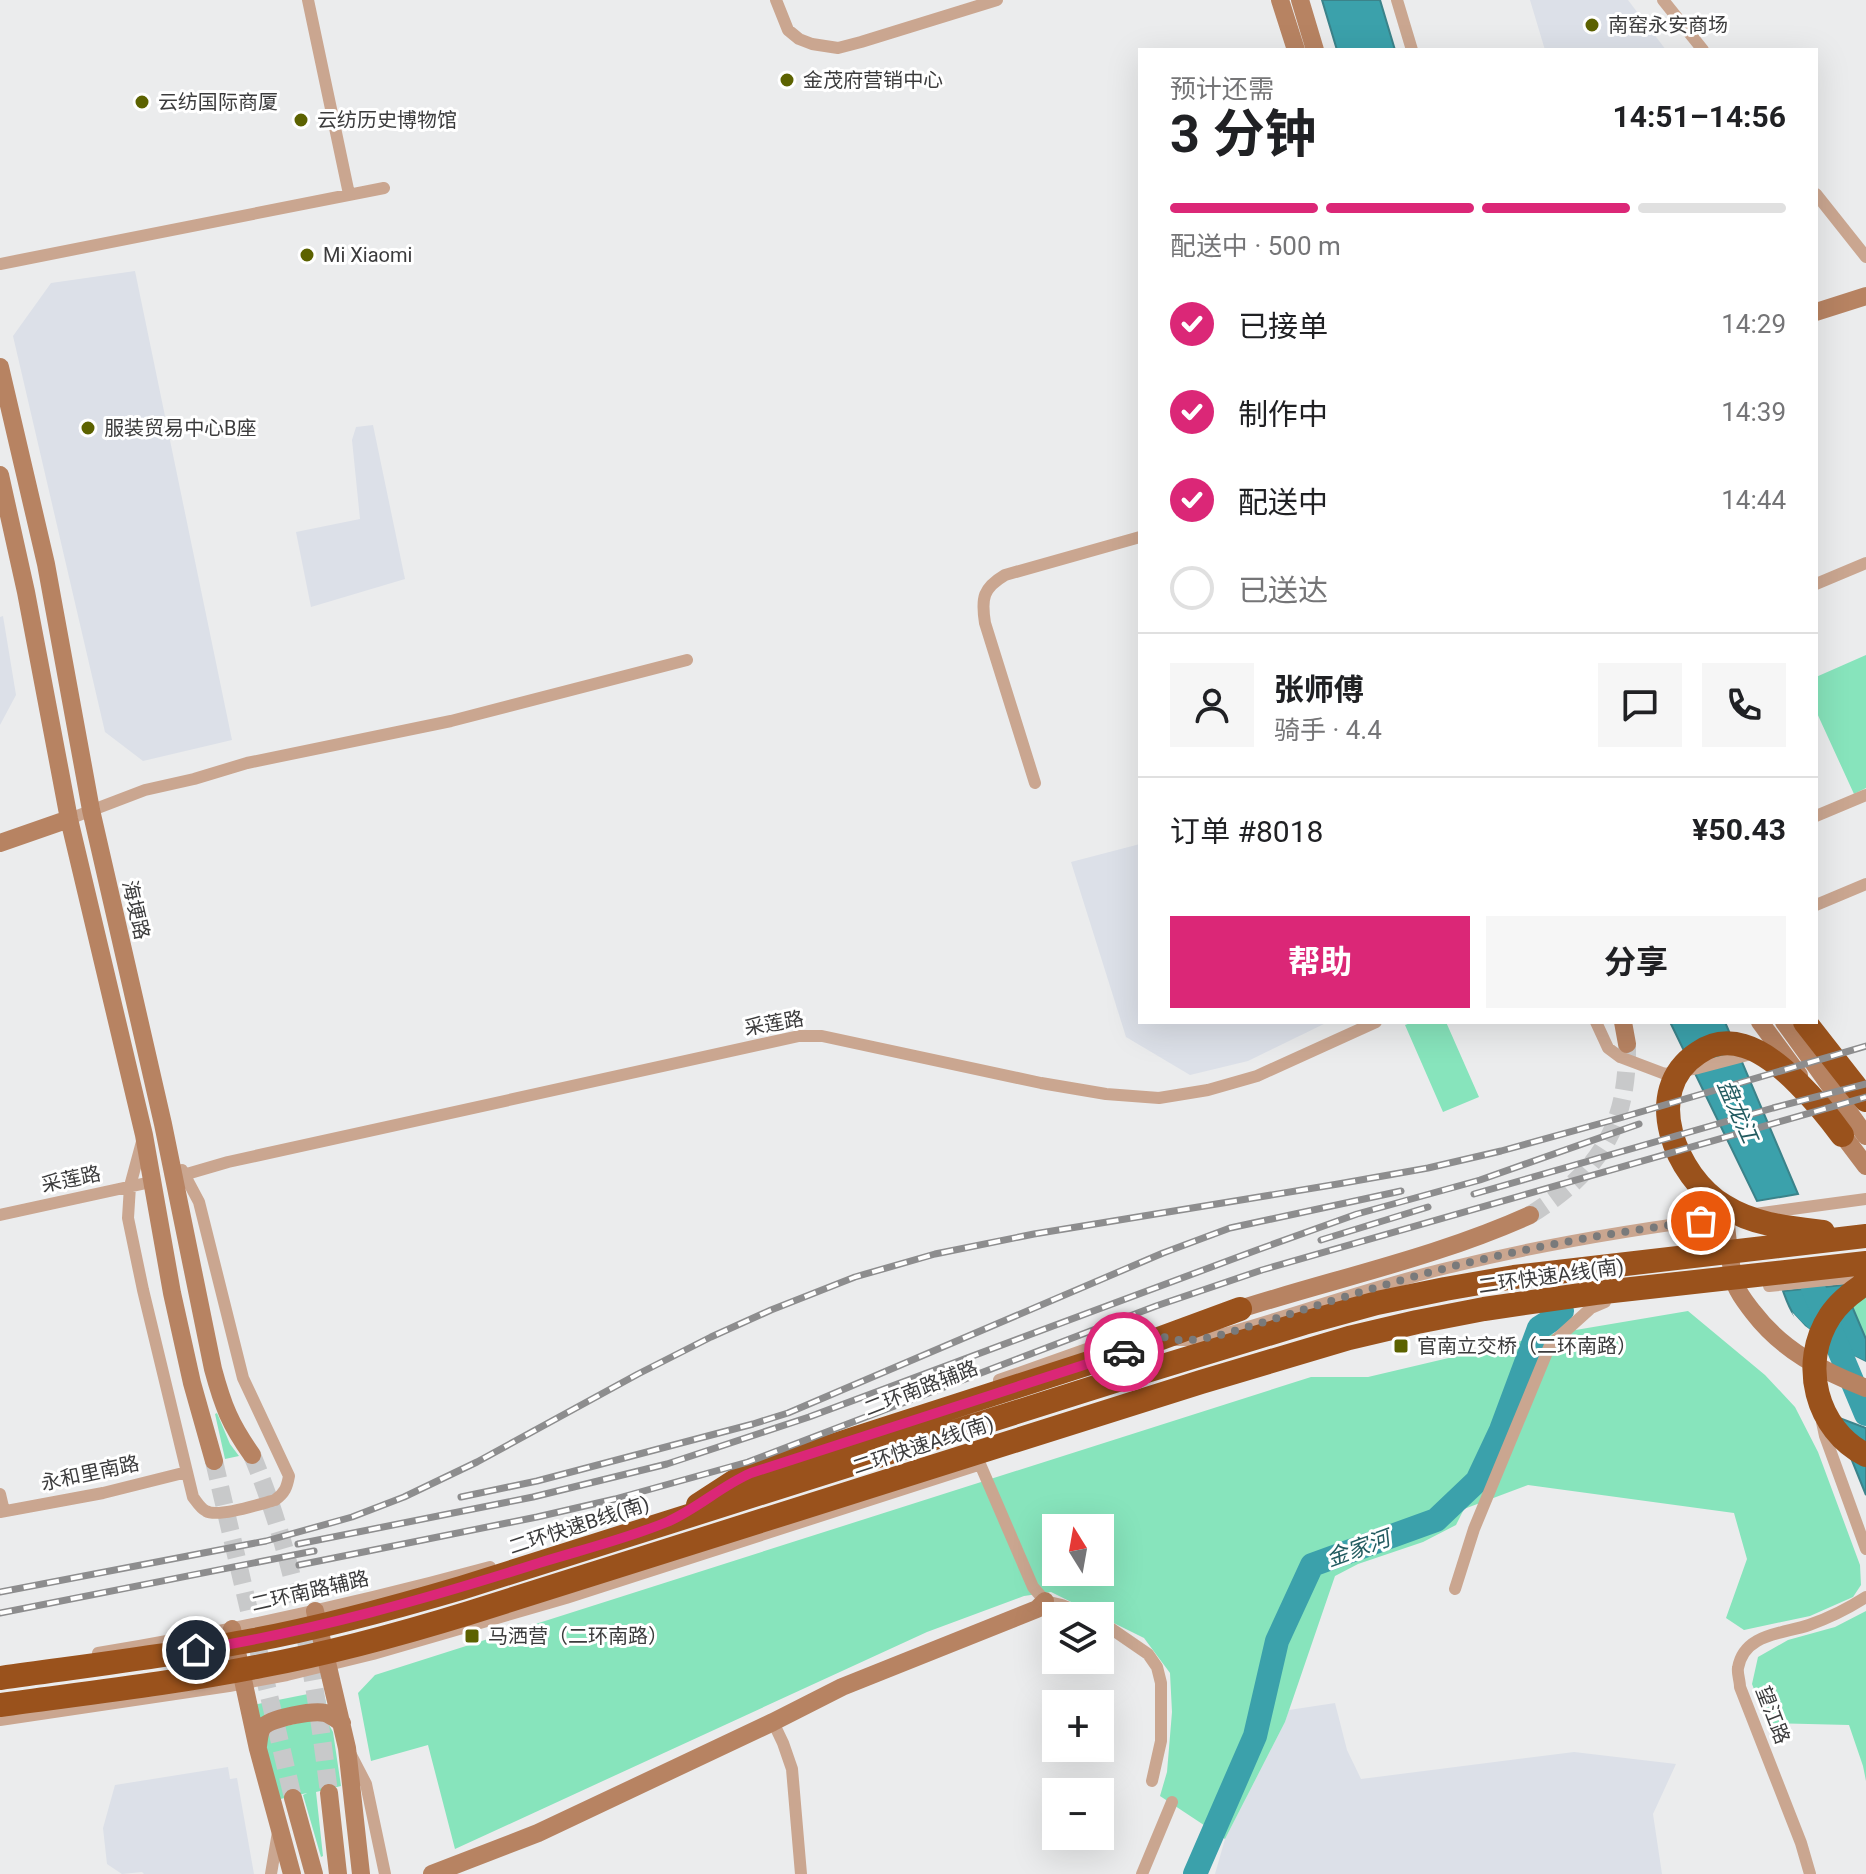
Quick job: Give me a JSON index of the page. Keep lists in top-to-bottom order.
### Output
{
  "streets": {
    "highway": ["二环快速A线(南)", "二环快速B线(南)"],
    "main road": ["海埂路"],
    "street": [
      "采莲路",
      "二环南路辅路",
      "永和里南路",
      "望江路"
    ]
  },
  "crossings": [
    ["海埂路", "采莲路"]
  ],
  "water": ["盘龙江", "金家河"],
  "places": {
    "other": [
      "南窑永安商场",
      "金茂府营销中心",
      "云纺国际商厦",
      "云纺历史博物馆",
      "Mi Xiaomi",
      "服装贸易中心B座"
    ],
    "transit": ["官南立交桥（二环南路）", "马洒营（二环南路）"]
  },
  "north": "top",
  "page": {
    "heading": ["3 分钟", "预计还需", "14:51–14:56"],
    "panel": [
      "张师傅",
      "骑手 · 4.4",
      "订单 #8018",
      "¥50.43"
    ],
    "bar": "配送中 · 500 m",
    "list": [
      ["已接单", "14:29"],
      ["制作中", "14:39"],
      ["配送中", "14:44"],
      "已送达"
    ],
    "buttons": ["帮助", "分享"],
    "map_buttons": ["+", "−"]
  }
}
